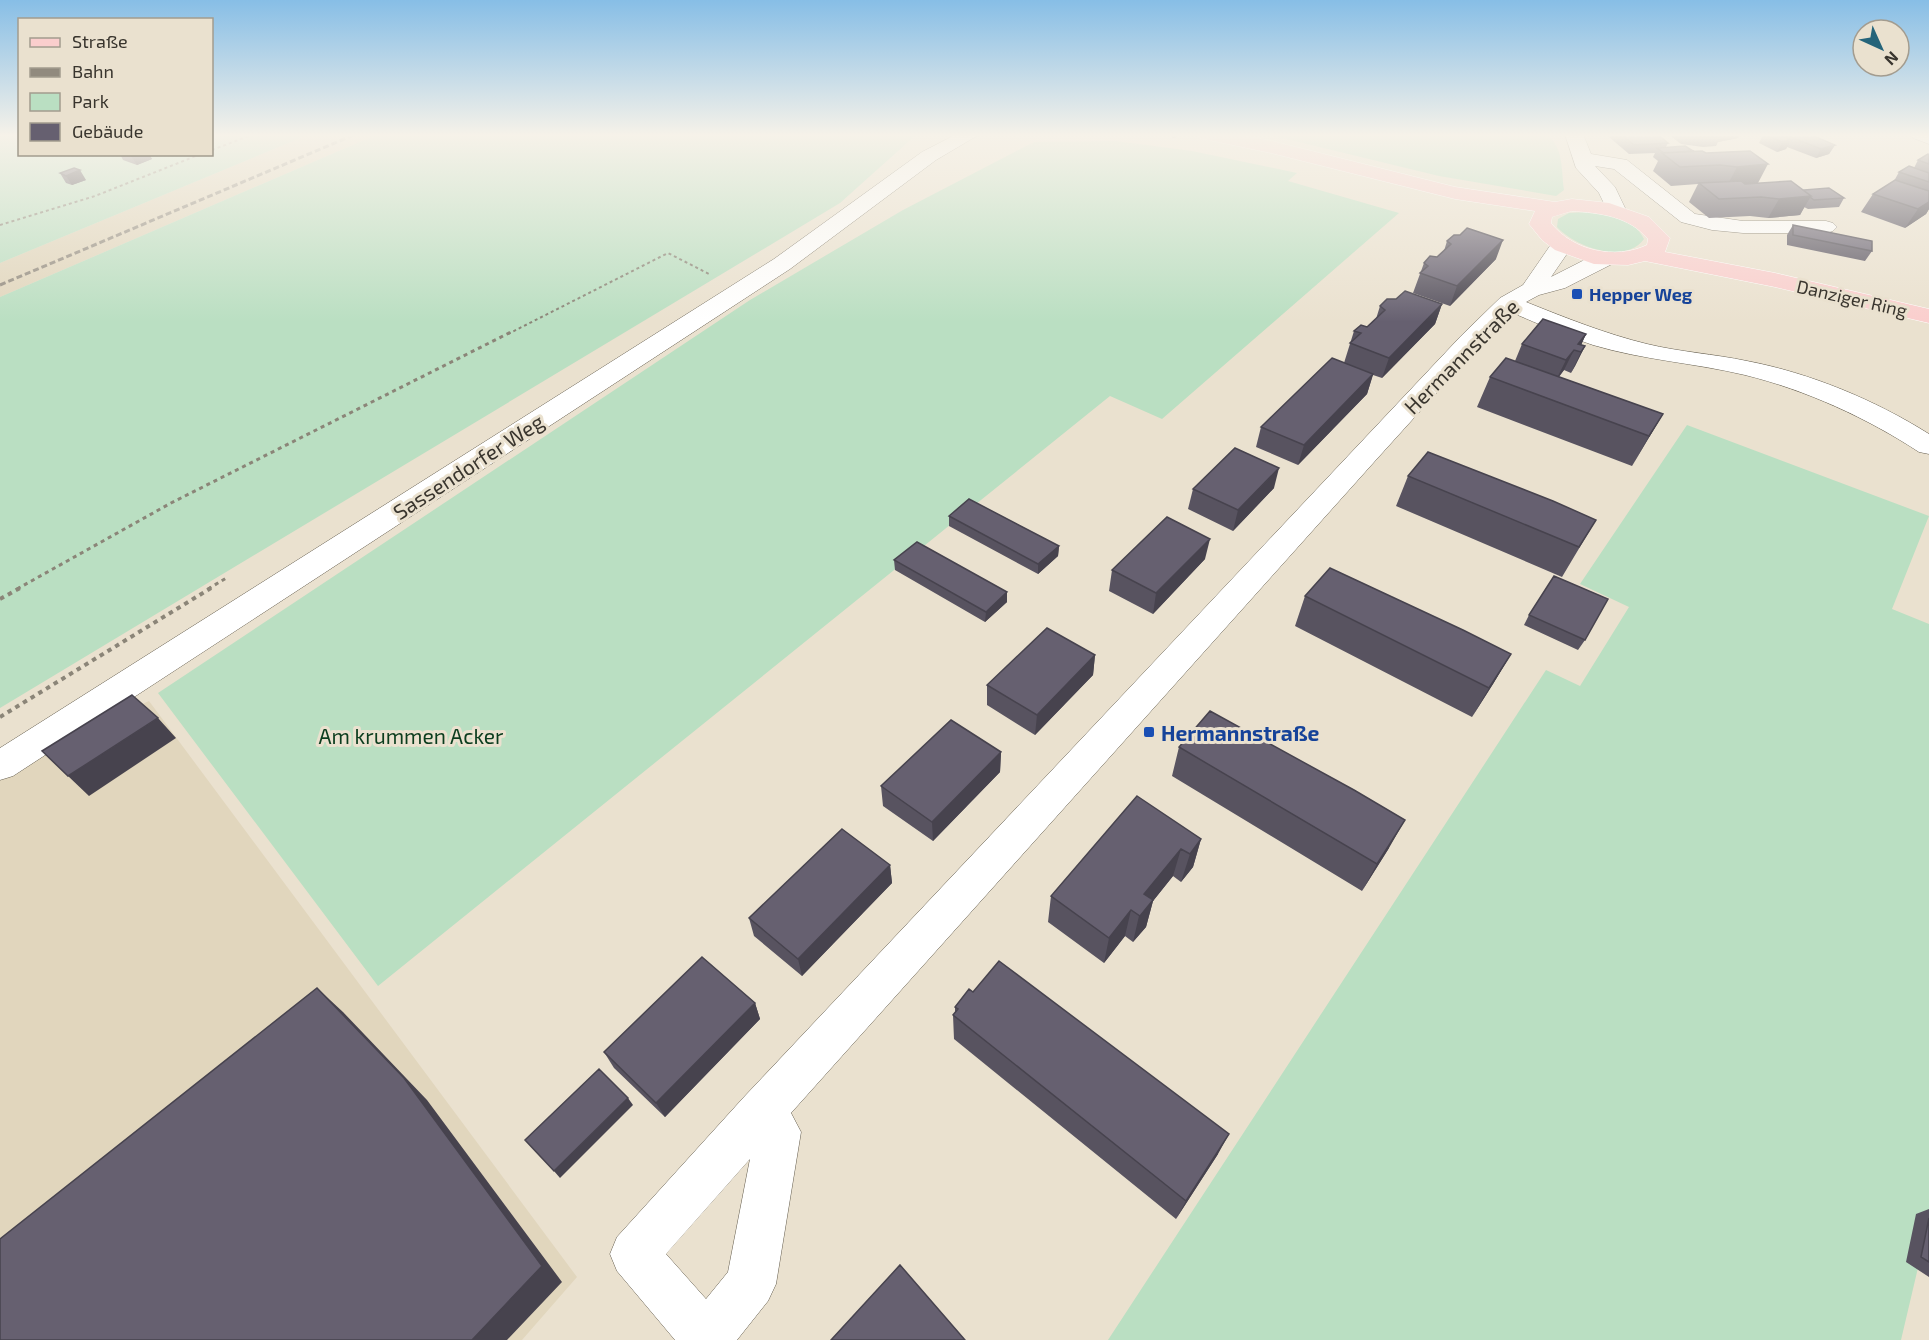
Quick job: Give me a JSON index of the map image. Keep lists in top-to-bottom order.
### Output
{
  "streets": {
    "main road": ["Danziger Ring"],
    "street": ["Hermannstraße", "Sassendorfer Weg"]
  },
  "parks": ["Am krummen Acker"],
  "places": {
    "transit": ["Hepper Weg", "Hermannstraße"]
  },
  "legend": [
    "Straße",
    "Bahn",
    "Park",
    "Gebäude"
  ],
  "north": "bottom right"
}
